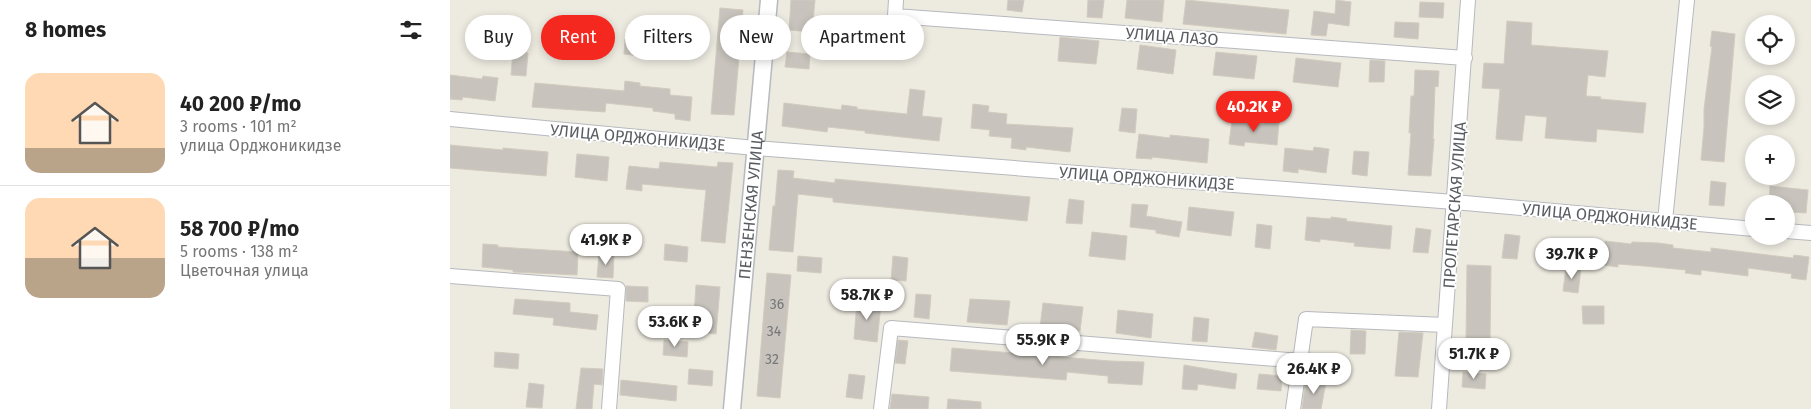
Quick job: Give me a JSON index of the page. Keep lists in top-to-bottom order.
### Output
{
  "streets": {
    "street": [
      "УЛИЦА ЛАЗО",
      "УЛИЦА ОРДЖОНИКИДЗЕ",
      "ПЕНЗЕНСКАЯ УЛИЦА",
      "ПРОЛЕТАРСКАЯ УЛИЦА"
    ]
  },
  "crossings": [
    ["УЛИЦА ЛАЗО", "ПРОЛЕТАРСКАЯ УЛИЦА"],
    ["УЛИЦА ОРДЖОНИКИДЗЕ", "ПЕНЗЕНСКАЯ УЛИЦА"],
    ["УЛИЦА ОРДЖОНИКИДЗЕ", "ПРОЛЕТАРСКАЯ УЛИЦА"]
  ],
  "house_numbers": ["36", "34", "32"],
  "page": {
    "heading": "8 homes",
    "map_buttons": ["+", "−"],
    "chip": [
      "Buy",
      "Rent",
      "Filters",
      "New",
      "Apartment"
    ],
    "list": [
      {
        "name": "40 200 ₽/mo",
        "note": "3 rooms · 101 m² · улица Орджоникидзе"
      },
      {
        "name": "58 700 ₽/mo",
        "note": "5 rooms · 138 m² · Цветочная улица"
      }
    ],
    "price": [
      "40.2K ₽",
      "41.9K ₽",
      "39.7K ₽",
      "58.7K ₽",
      "53.6K ₽",
      "55.9K ₽",
      "51.7K ₽",
      "26.4K ₽"
    ]
  }
}
